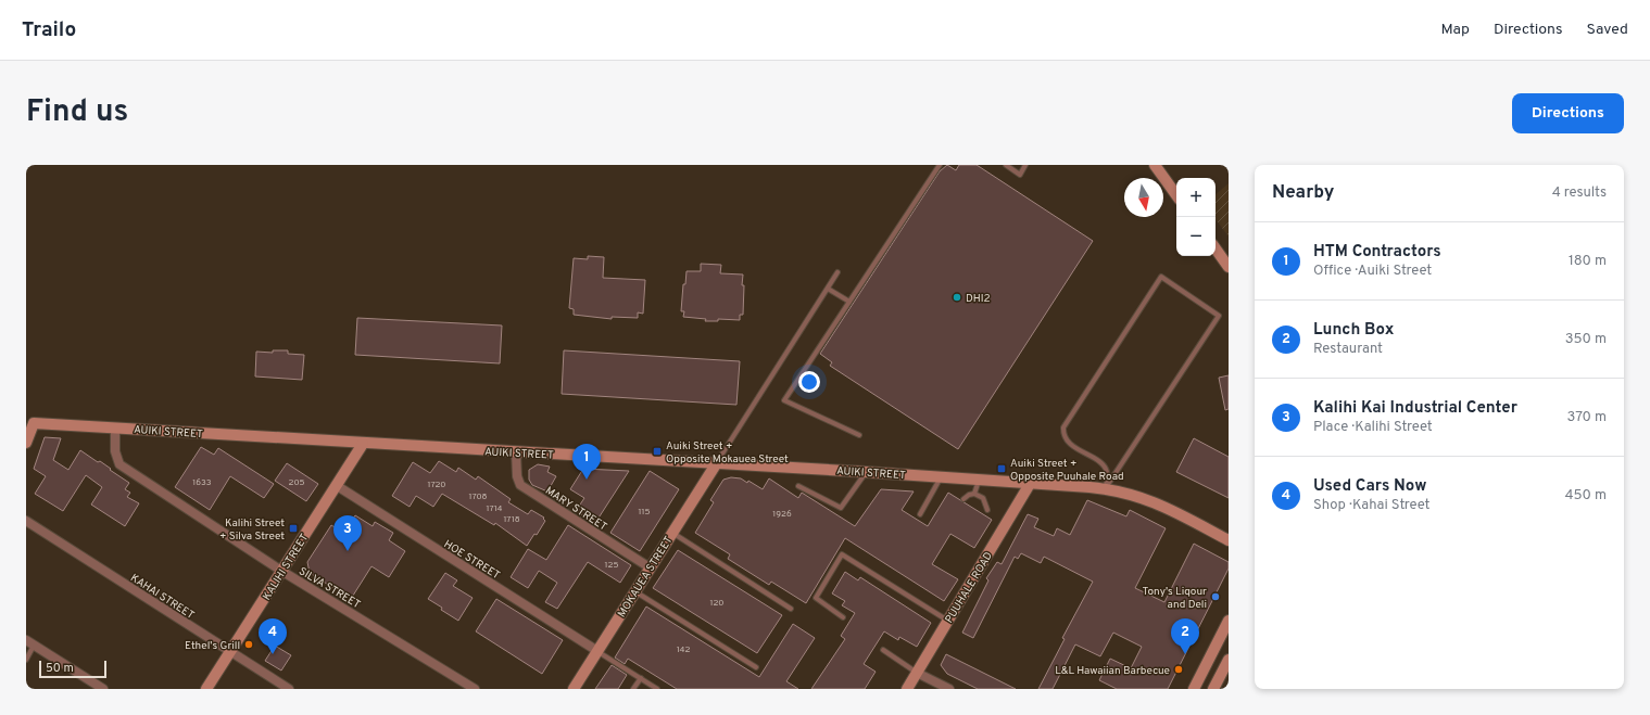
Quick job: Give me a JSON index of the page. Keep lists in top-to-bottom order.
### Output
{
  "streets": {
    "street": [
      "AUIKI STREET",
      "MARY STREET",
      "HOE STREET",
      "KALIHI STREET",
      "MOKAUEA STREET",
      "SILVA STREET",
      "PUUHALE ROAD",
      "KAHAI STREET"
    ]
  },
  "crossings": [
    ["AUIKI STREET", "MARY STREET"],
    ["AUIKI STREET", "KALIHI STREET"],
    ["AUIKI STREET", "MOKAUEA STREET"],
    ["AUIKI STREET", "SILVA STREET"],
    ["AUIKI STREET", "PUUHALE ROAD"],
    ["MARY STREET", "MOKAUEA STREET"],
    ["HOE STREET", "KALIHI STREET"],
    ["HOE STREET", "MOKAUEA STREET"],
    ["KALIHI STREET", "SILVA STREET"],
    ["KALIHI STREET", "KAHAI STREET"]
  ],
  "places": {
    "other": [
      "DHI2",
      "Tony's Liqour and Deli",
      "Ethel's Grill",
      "L&L Hawaiian Barbecue"
    ],
    "transit": ["Auiki Street + Opposite Mokauea Street", "Auiki Street + Opposite Puuhale Road", "Kalihi Street + Silva Street"]
  },
  "house_numbers": [
    "1633",
    "205",
    "1720",
    "1708",
    "1714",
    "115",
    "1926",
    "1718",
    "125",
    "120",
    "142"
  ],
  "scale_bar": "50 m",
  "north": "bottom",
  "page": {
    "header": "Trailo",
    "nav": ["Map", "Directions", "Saved"],
    "title": "Find us",
    "buttons": "Directions",
    "heading": ["Nearby", "4 results"],
    "map_buttons": ["+", "−"],
    "list": [
      {
        "mark": "1",
        "name": "HTM Contractors",
        "note": "Office · Auiki Street",
        "value": "180 m"
      },
      {
        "mark": "2",
        "name": "Lunch Box",
        "note": "Restaurant",
        "value": "350 m"
      },
      {
        "mark": "3",
        "name": "Kalihi Kai Industrial Center",
        "note": "Place · Kalihi Street",
        "value": "370 m"
      },
      {
        "mark": "4",
        "name": "Used Cars Now",
        "note": "Shop · Kahai Street",
        "value": "450 m"
      }
    ],
    "pins": [
      "1",
      "3",
      "2",
      "4"
    ],
    "scale": "50 m"
  }
}
